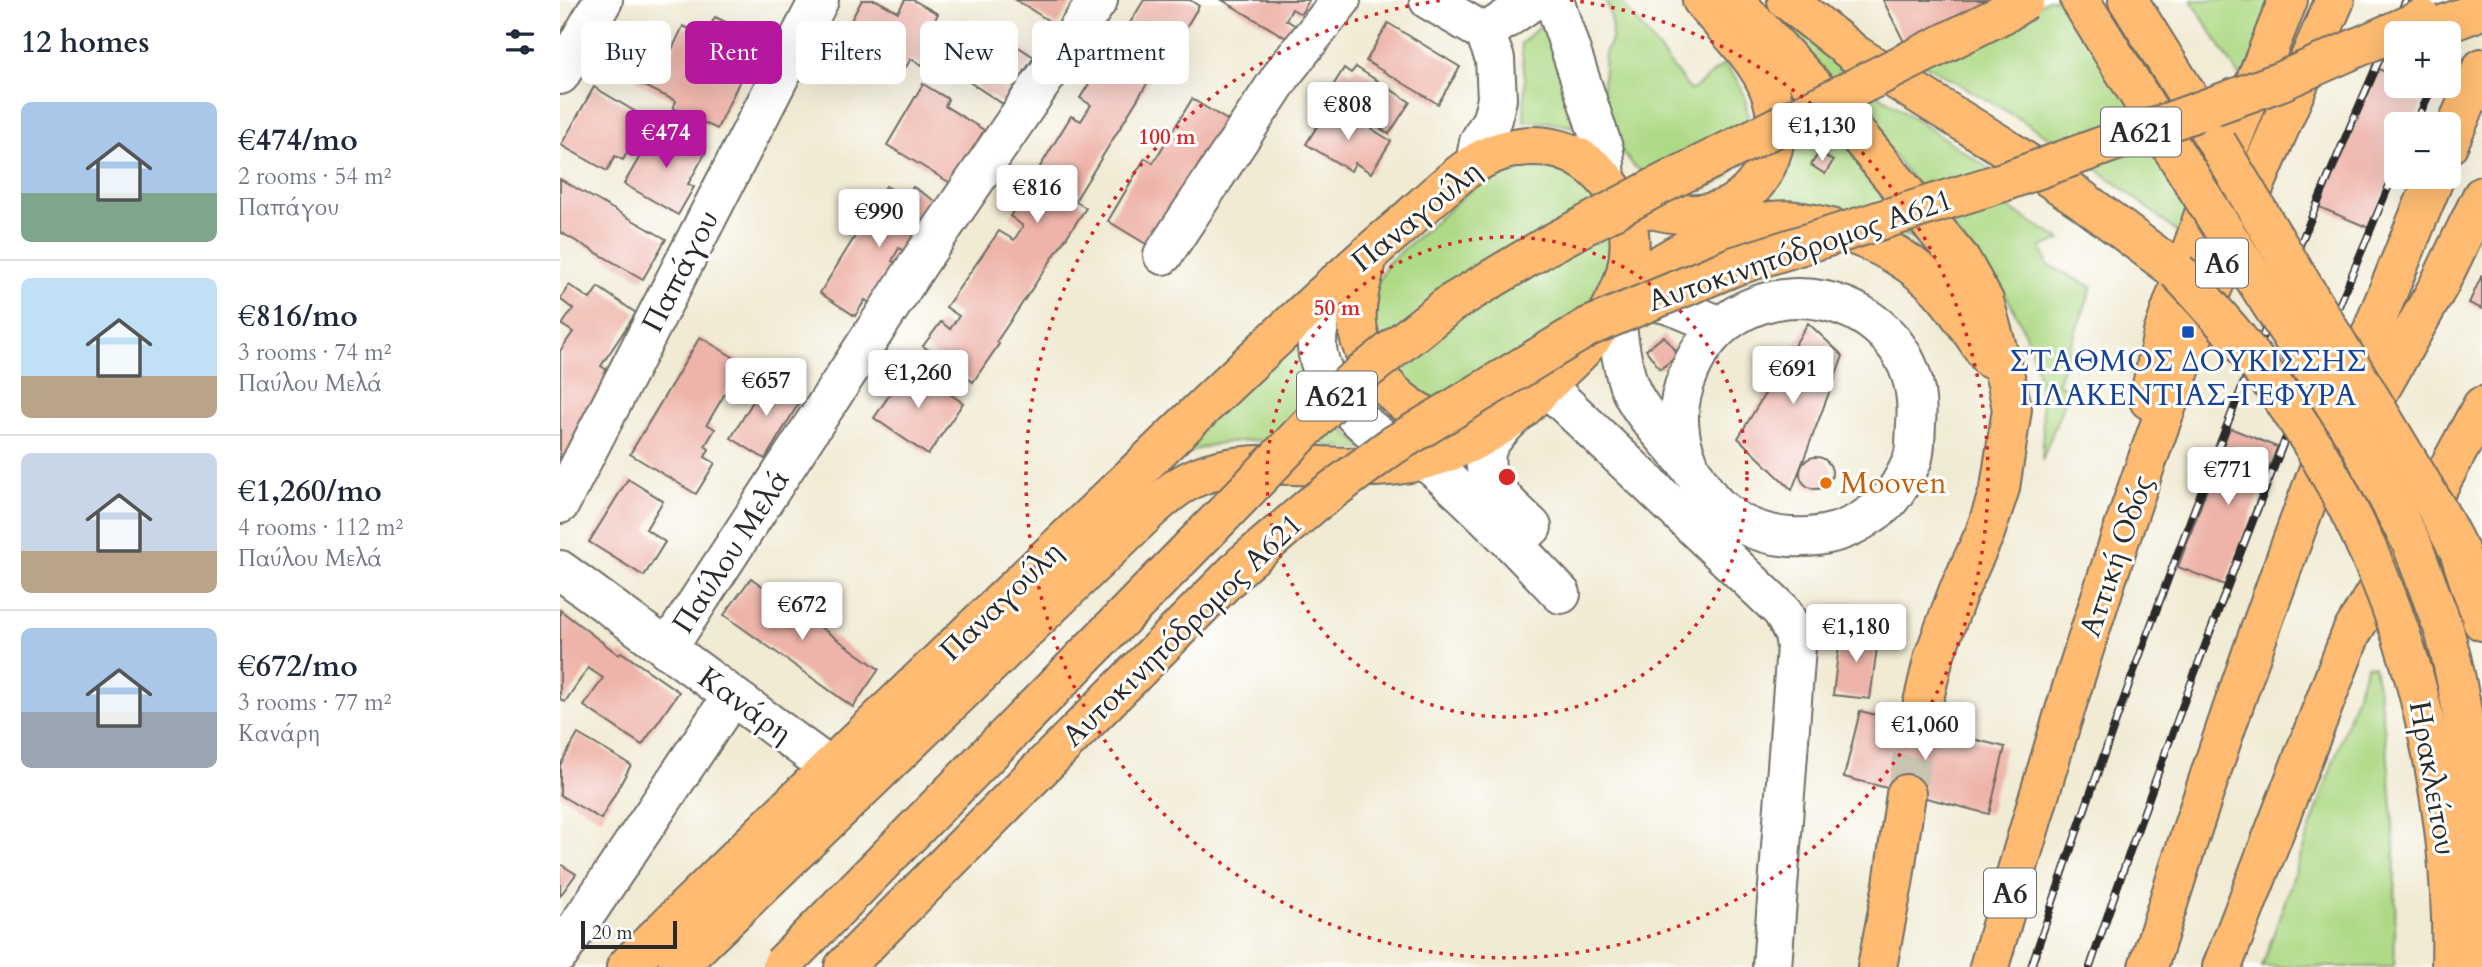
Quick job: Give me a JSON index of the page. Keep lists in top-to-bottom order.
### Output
{
  "streets": {
    "main road": [
      "Α621",
      "Παναγούλη",
      "Αυτοκινητόδρομος Α621",
      "Α6",
      "Αττική Οδός",
      "Ηρακλείτου"
    ],
    "street": ["Παπάγου", "Παύλου Μελά", "Κανάρη"]
  },
  "crossings": [
    ["Παναγούλη", "Κανάρη"],
    ["Παύλου Μελά", "Κανάρη"]
  ],
  "places": {
    "transit": ["ΣΤΑΘΜΟΣ ΔΟΥΚΙΣΣΗΣ ΠΛΑΚΕΝΤΙΑΣ-ΓΕΦΥΡΑ"],
    "other": ["Mooven"]
  },
  "scale_bar": "20 m",
  "page": {
    "heading": "12 homes",
    "map_buttons": ["+", "−"],
    "chip": [
      "Buy",
      "Rent",
      "Filters",
      "New",
      "Apartment"
    ],
    "price": [
      "€808",
      "€1,130",
      "€474",
      "€816",
      "€990",
      "€691",
      "€1,260",
      "€657",
      "€771",
      "€672",
      "€1,180",
      "€1,060"
    ],
    "list": [
      {
        "name": "€474/mo",
        "note": "2 rooms · 54 m² · Παπάγου"
      },
      {
        "name": "€816/mo",
        "note": "3 rooms · 74 m² · Παύλου Μελά"
      },
      {
        "name": "€1,260/mo",
        "note": "4 rooms · 112 m² · Παύλου Μελά"
      },
      {
        "name": "€672/mo",
        "note": "3 rooms · 77 m² · Κανάρη"
      }
    ],
    "scale": "20 m"
  },
  "rings": ["100 m", "50 m"]
}
